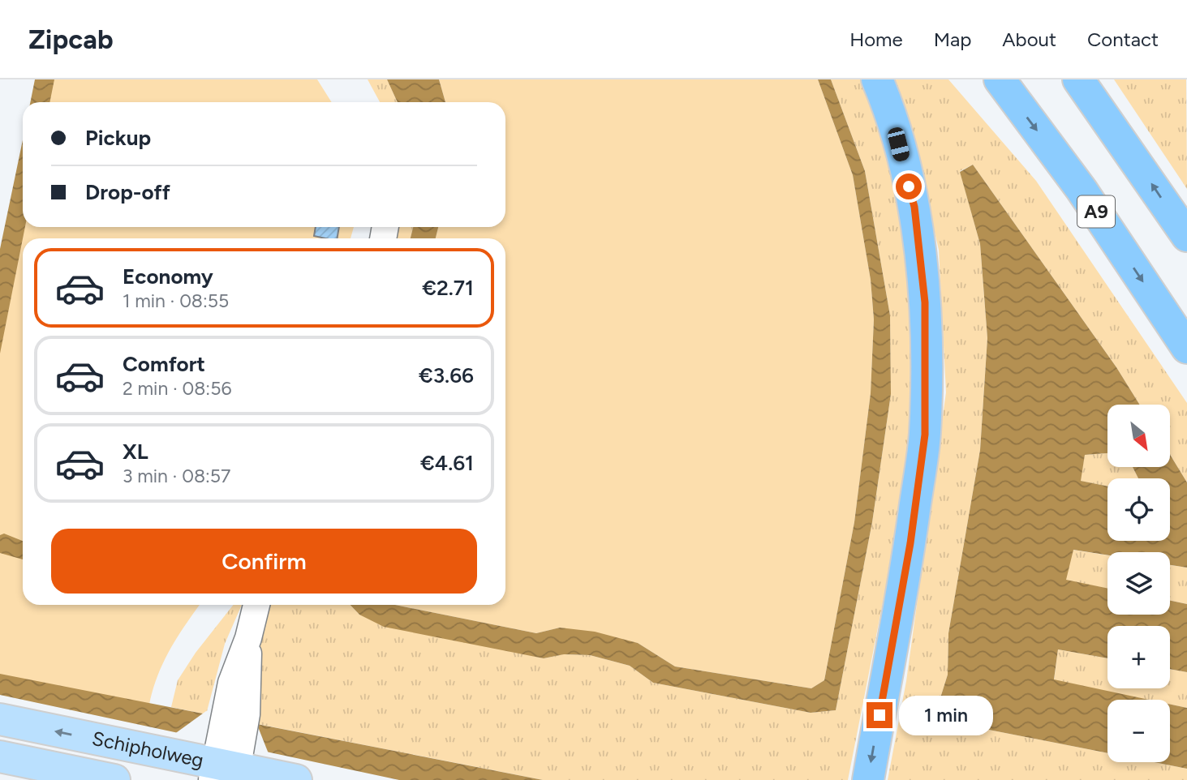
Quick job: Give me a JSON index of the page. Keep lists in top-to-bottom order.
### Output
{
  "streets": {
    "highway": ["A9"],
    "main road": ["Schipholweg"]
  },
  "north": "bottom right",
  "page": {
    "header": "Zipcab",
    "nav": [
      "Home",
      "Map",
      "About",
      "Contact"
    ],
    "banner": ["Pickup", "Drop-off"],
    "list": [
      {
        "name": "Economy",
        "note": "1 min · 08:55",
        "value": "€2.71"
      },
      {
        "name": "Comfort",
        "note": "2 min · 08:56",
        "value": "€3.66"
      },
      {
        "name": "XL",
        "note": "3 min · 08:57",
        "value": "€4.61"
      }
    ],
    "map_buttons": ["+", "−"],
    "buttons": "Confirm",
    "bubble": "1 min"
  }
}
